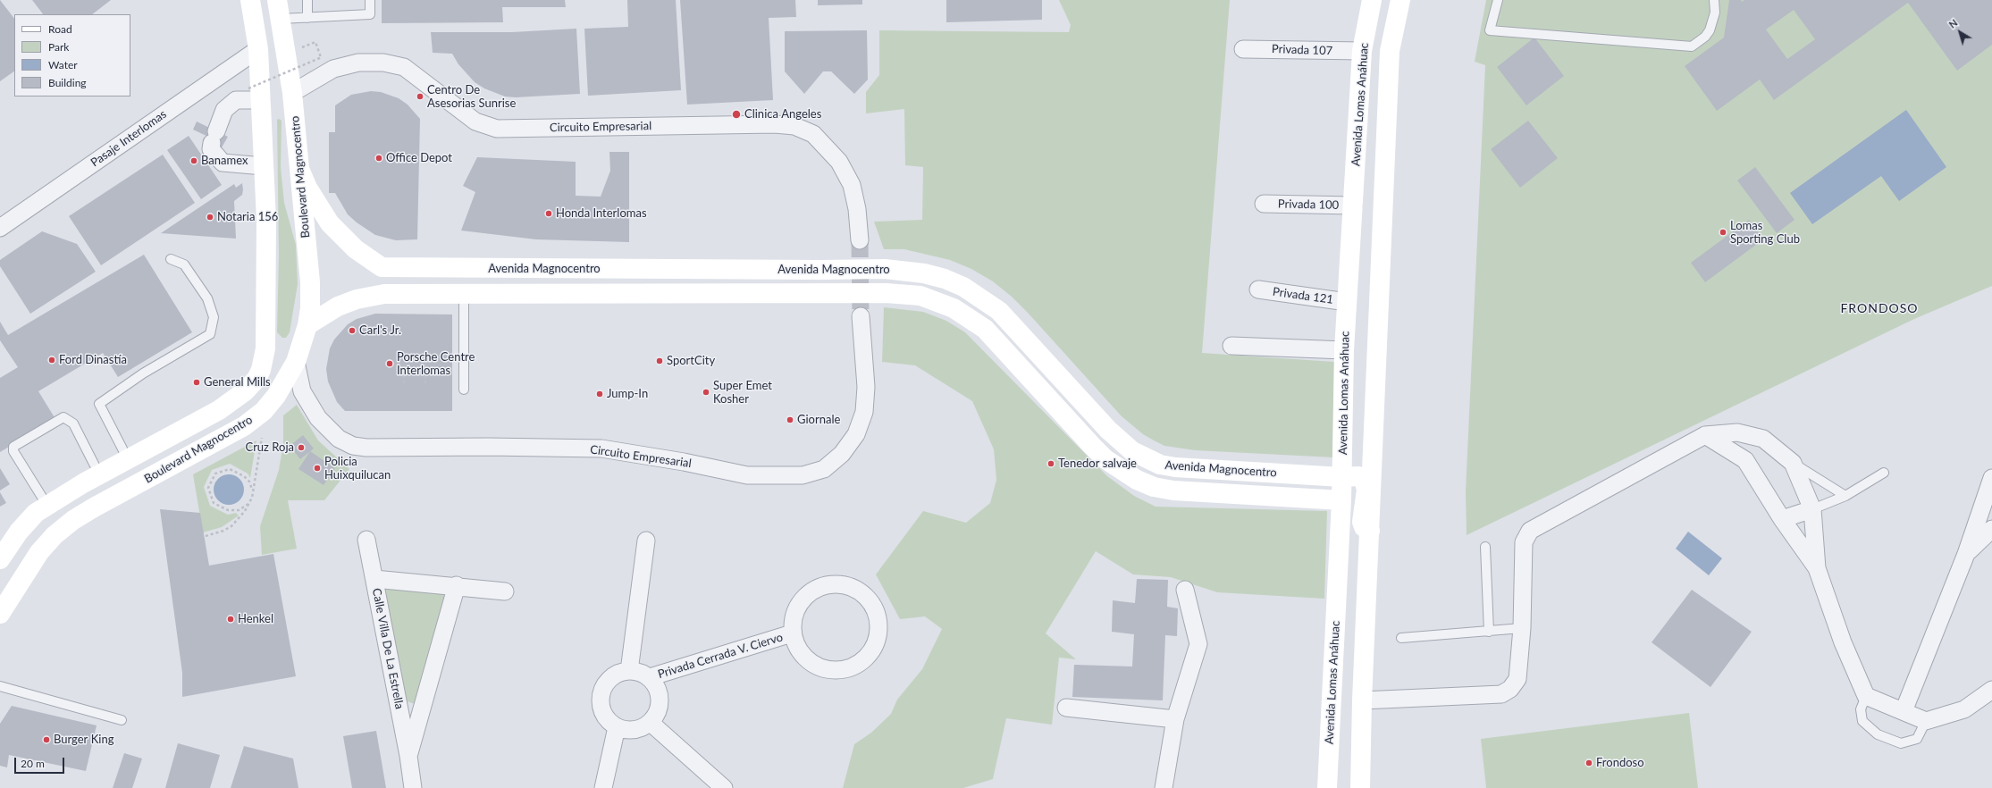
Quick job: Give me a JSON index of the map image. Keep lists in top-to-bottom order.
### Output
{
  "streets": {
    "street": [
      "Privada 107",
      "Avenida Lomas Anáhuac",
      "Circuito Empresarial",
      "Pasaje Interlomas",
      "Boulevard Magnocentro",
      "Privada 100",
      "Avenida Magnocentro",
      "Privada 121",
      "Calle Villa De La Estrella",
      "Privada Cerrada V. Ciervo"
    ]
  },
  "crossings": [
    ["Privada 107", "Avenida Lomas Anáhuac"],
    ["Avenida Lomas Anáhuac", "Privada 100"],
    ["Avenida Lomas Anáhuac", "Avenida Magnocentro"],
    ["Avenida Lomas Anáhuac", "Privada 121"],
    ["Circuito Empresarial", "Boulevard Magnocentro"],
    ["Pasaje Interlomas", "Boulevard Magnocentro"],
    ["Boulevard Magnocentro", "Avenida Magnocentro"]
  ],
  "districts": ["FRONDOSO"],
  "places": [
    "Centro De Asesorias Sunrise",
    "Clinica Angeles",
    "Office Depot",
    "Banamex",
    "Honda Interlomas",
    "Notaria 156",
    "Lomas Sporting Club",
    "Carl's Jr.",
    "Ford Dinastía",
    "SportCity",
    "Porsche Centre Interlomas",
    "General Mills",
    "Super Emet Kosher",
    "Jump-In",
    "Giornale",
    "Cruz Roja",
    "Tenedor salvaje",
    "Policia Huixquilucan",
    "Henkel",
    "Burger King",
    "Frondoso"
  ],
  "legend": [
    "Road",
    "Park",
    "Water",
    "Building"
  ],
  "scale_bar": "20 m",
  "north": "top left"
}
